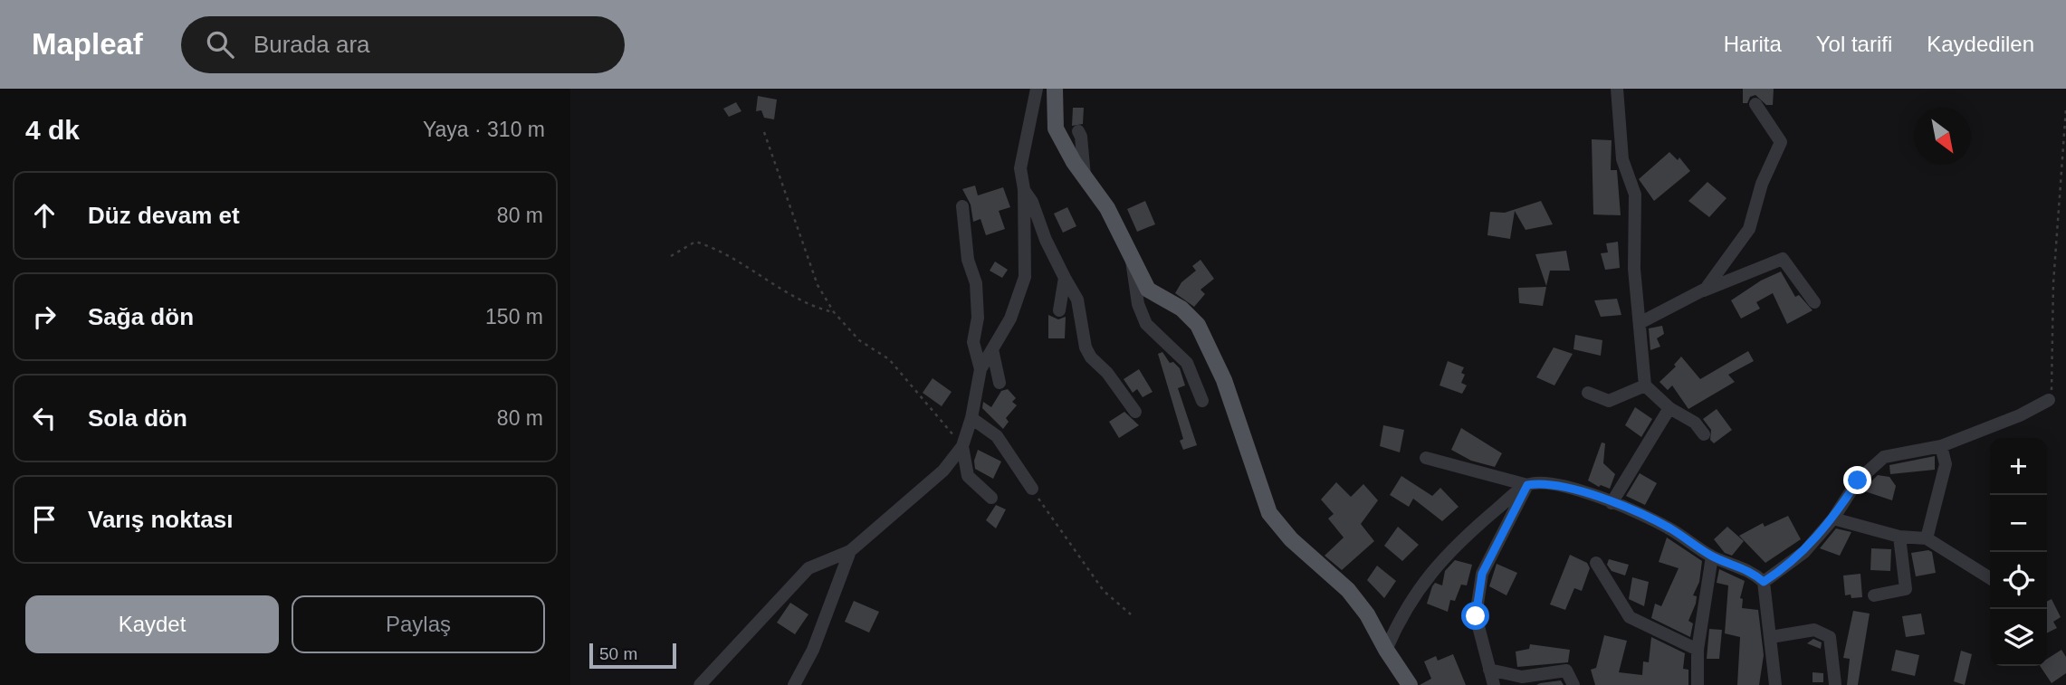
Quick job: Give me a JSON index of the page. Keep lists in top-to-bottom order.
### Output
{
  "scale_bar": "50 m",
  "north": "bottom right",
  "page": {
    "header": "Mapleaf",
    "search": "Burada ara",
    "nav": ["Harita", "Yol tarifi", "Kaydedilen"],
    "heading": ["4 dk", "Yaya · 310 m"],
    "list": [
      ["Düz devam et", "80 m"],
      ["Sağa dön", "150 m"],
      ["Sola dön", "80 m"],
      "Varış noktası"
    ],
    "map_buttons": ["+", "−"],
    "buttons": ["Kaydet", "Paylaş"],
    "scale": "50 m"
  }
}
